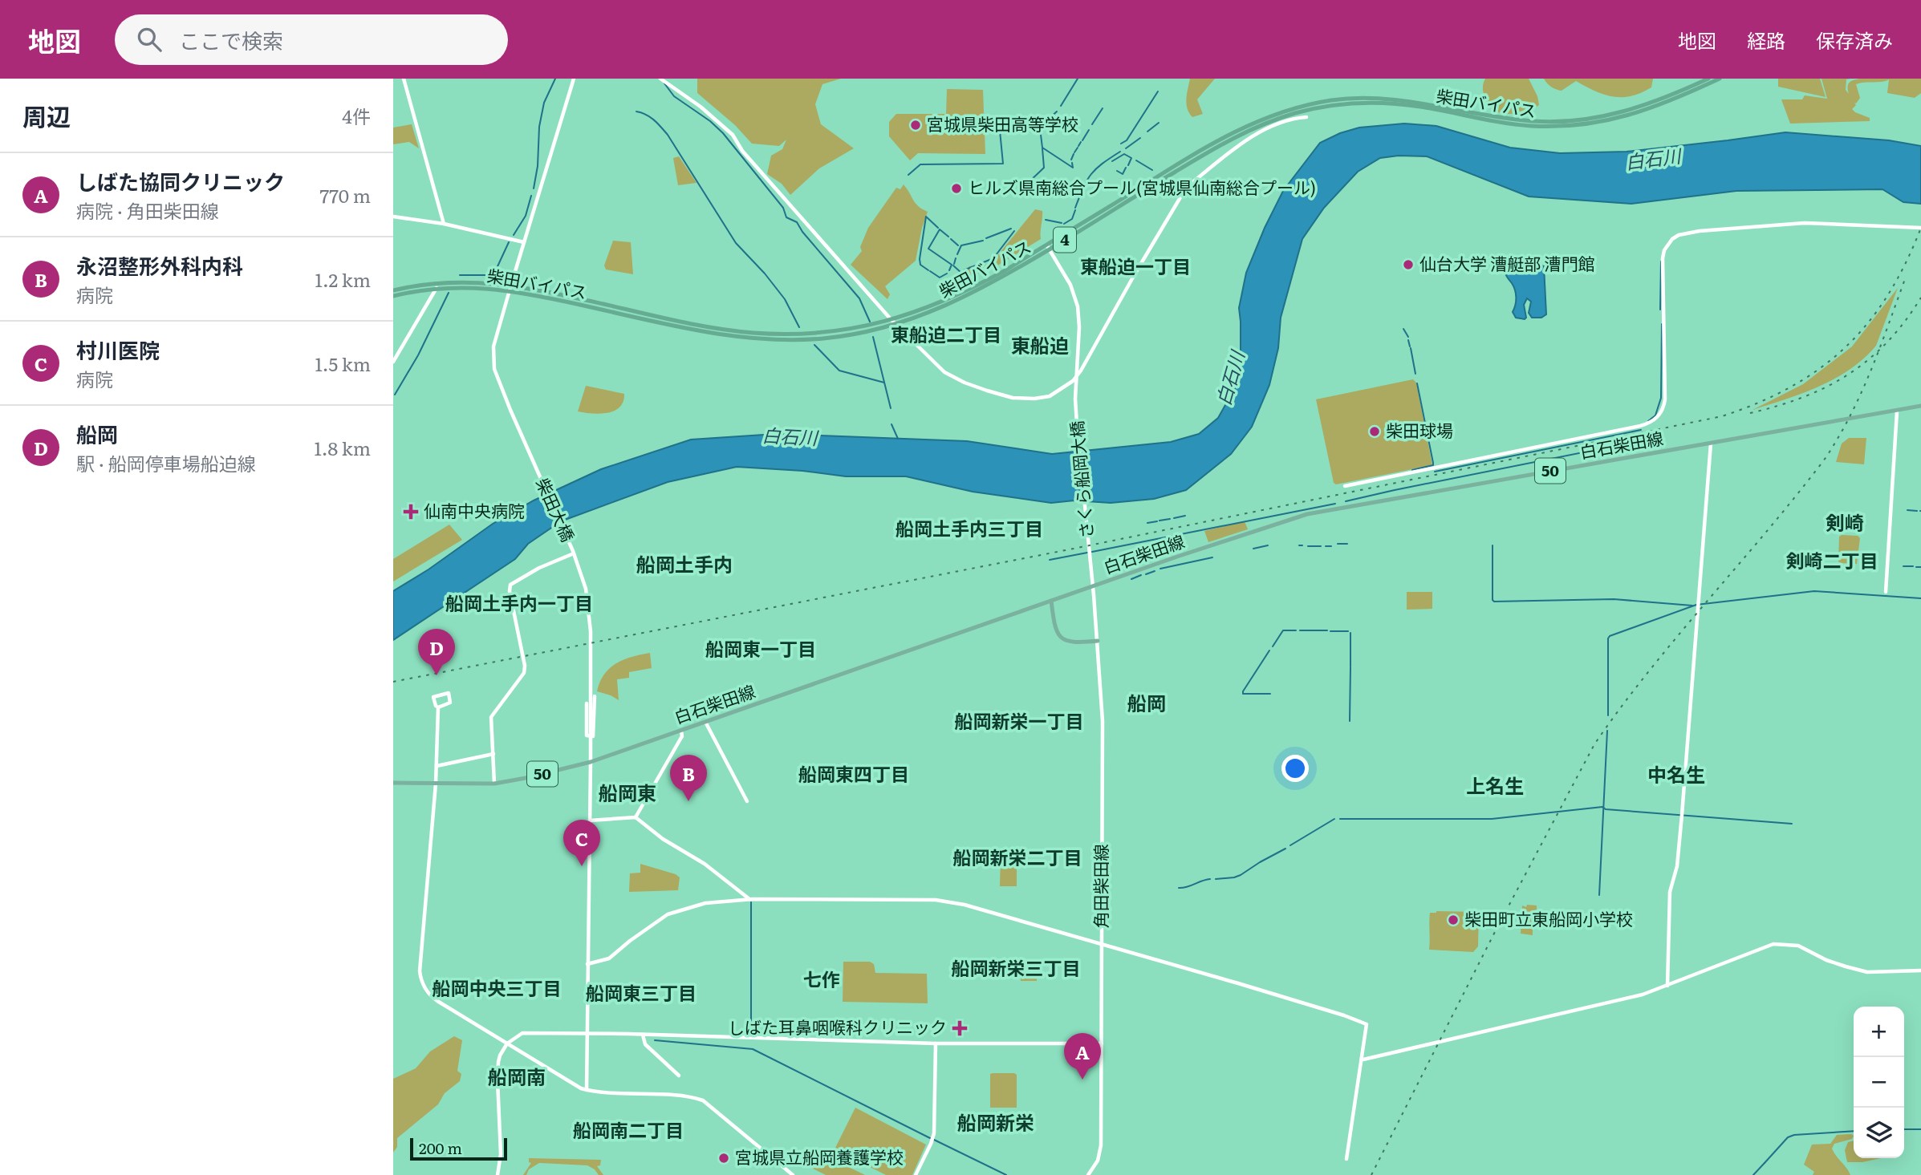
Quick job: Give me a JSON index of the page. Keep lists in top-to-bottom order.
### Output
{
  "streets": {
    "highway": ["柴田バイパス", "4"],
    "main road": ["白石柴田線", "50"],
    "street": ["さくら船岡大橋", "柴田大橋", "角田柴田線"]
  },
  "crossings": [
    ["柴田バイパス", "さくら船岡大橋"],
    ["柴田バイパス", "柴田大橋"],
    ["さくら船岡大橋", "角田柴田線"]
  ],
  "districts": [
    "東船迫一丁目",
    "東船迫二丁目",
    "東船迫",
    "剣崎",
    "船岡土手内三丁目",
    "剣崎二丁目",
    "船岡土手内",
    "船岡土手内一丁目",
    "船岡東一丁目",
    "船岡",
    "船岡新栄一丁目",
    "船岡東四丁目",
    "中名生",
    "上名生",
    "船岡東",
    "船岡新栄二丁目",
    "船岡新栄三丁目",
    "七作",
    "船岡中央三丁目",
    "船岡東三丁目",
    "船岡南",
    "船岡新栄",
    "船岡南二丁目"
  ],
  "water": ["白石川"],
  "places": {
    "other": [
      "宮城県柴田高等学校",
      "ヒルズ県南総合プール(宮城県仙南総合プール)",
      "仙台大学 漕艇部 漕門館",
      "柴田球場",
      "柴田町立東船岡小学校",
      "宮城県立船岡養護学校"
    ],
    "health": ["仙南中央病院", "しばた耳鼻咽喉科クリニック"]
  },
  "scale_bar": "200 m",
  "page": {
    "header": "地図",
    "search": "ここで検索",
    "nav": ["地図", "経路", "保存済み"],
    "heading": ["周辺", "4件"],
    "list": [
      {
        "mark": "A",
        "name": "しばた協同クリニック",
        "note": "病院 · 角田柴田線",
        "value": "770 m"
      },
      {
        "mark": "B",
        "name": "永沼整形外科内科",
        "note": "病院",
        "value": "1.2 km"
      },
      {
        "mark": "C",
        "name": "村川医院",
        "note": "病院",
        "value": "1.5 km"
      },
      {
        "mark": "D",
        "name": "船岡",
        "note": "駅 · 船岡停車場船迫線",
        "value": "1.8 km"
      }
    ],
    "pins": [
      "D",
      "B",
      "C",
      "A"
    ],
    "map_buttons": ["+", "−"],
    "scale": "200 m"
  }
}
